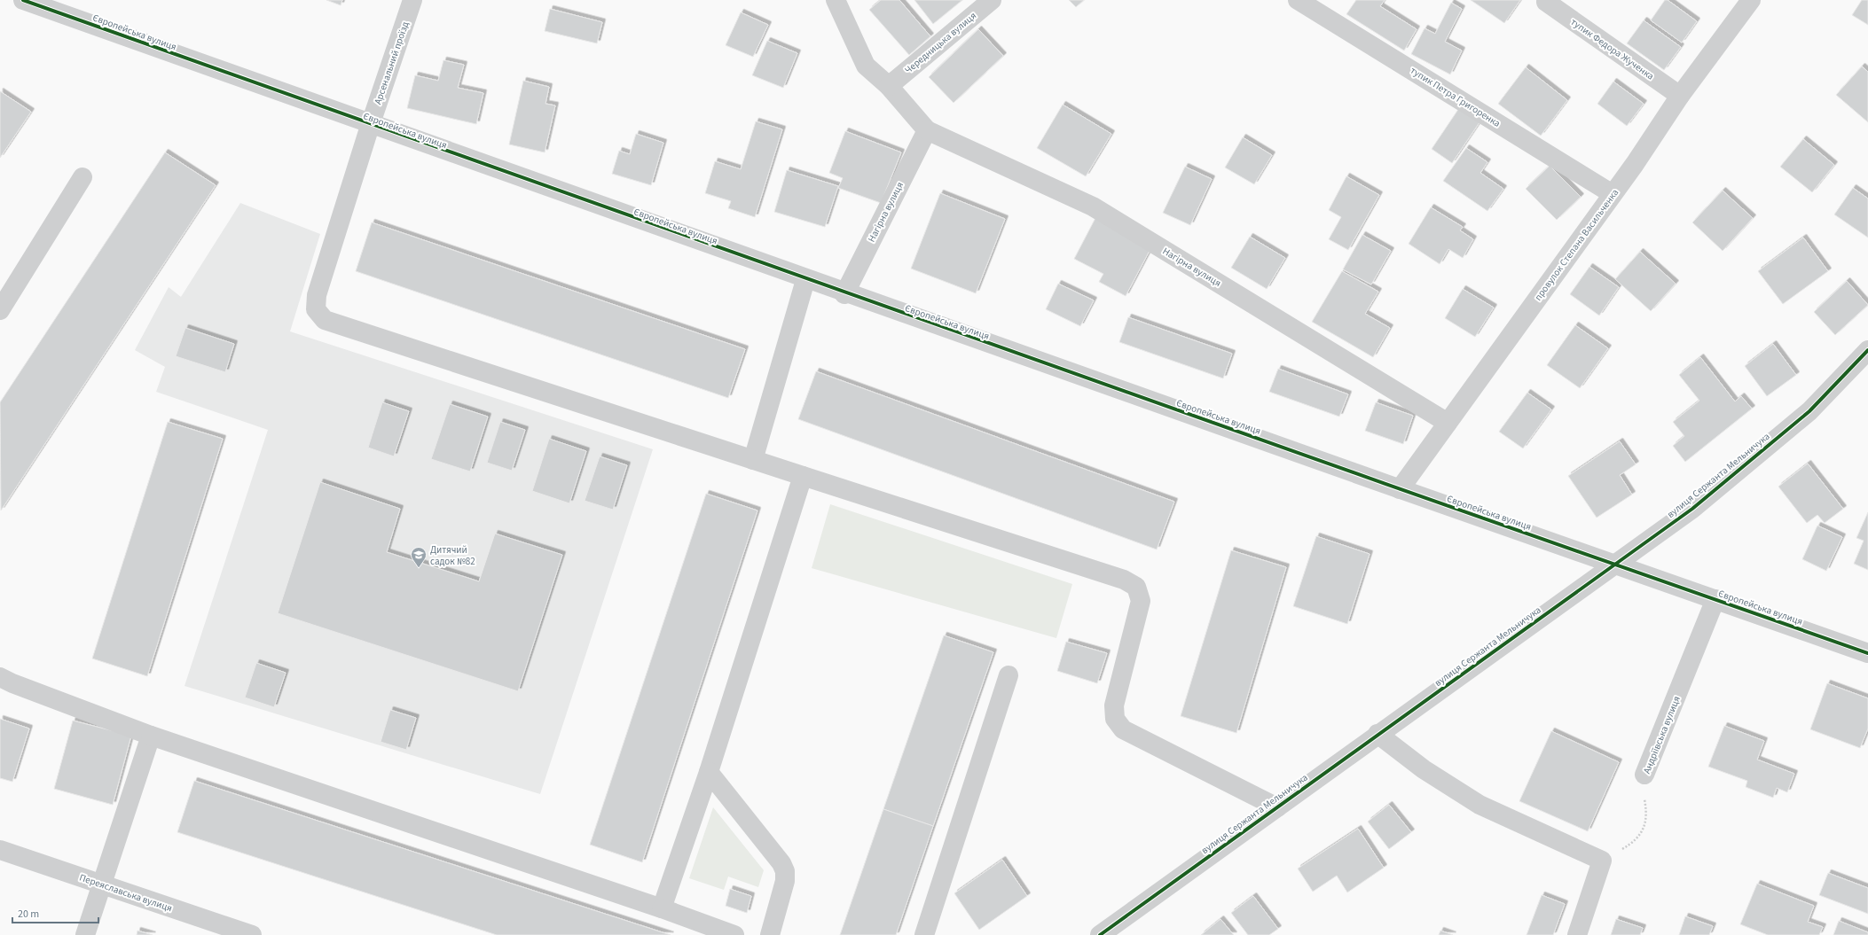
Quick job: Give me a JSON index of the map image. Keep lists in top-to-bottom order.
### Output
{
  "streets": {
    "street": [
      "Європейська вулиця",
      "Чередницька вулиця",
      "тупик Федора Жученка",
      "Арсенальний проїзд",
      "тупик Петра Григоренка",
      "Нагірна вулиця",
      "провулок Степана Васильченка",
      "вулиця Сержанта Мельничука",
      "Андріївська вулиця",
      "Переяславська вулиця"
    ]
  },
  "crossings": [
    ["Європейська вулиця", "Арсенальний проїзд"],
    ["Європейська вулиця", "Нагірна вулиця"],
    ["Європейська вулиця", "провулок Степана Васильченка"],
    ["Європейська вулиця", "вулиця Сержанта Мельничука"],
    ["Європейська вулиця", "Андріївська вулиця"],
    ["Чередницька вулиця", "Нагірна вулиця"],
    ["тупик Федора Жученка", "провулок Степана Васильченка"],
    ["Арсенальний проїзд", "вулиця Сержанта Мельничука"],
    ["тупик Петра Григоренка", "провулок Степана Васильченка"],
    ["Нагірна вулиця", "провулок Степана Васильченка"]
  ],
  "places": {
    "school or university": ["Дитячий садок №82"]
  },
  "scale_bar": "20 m"
}
